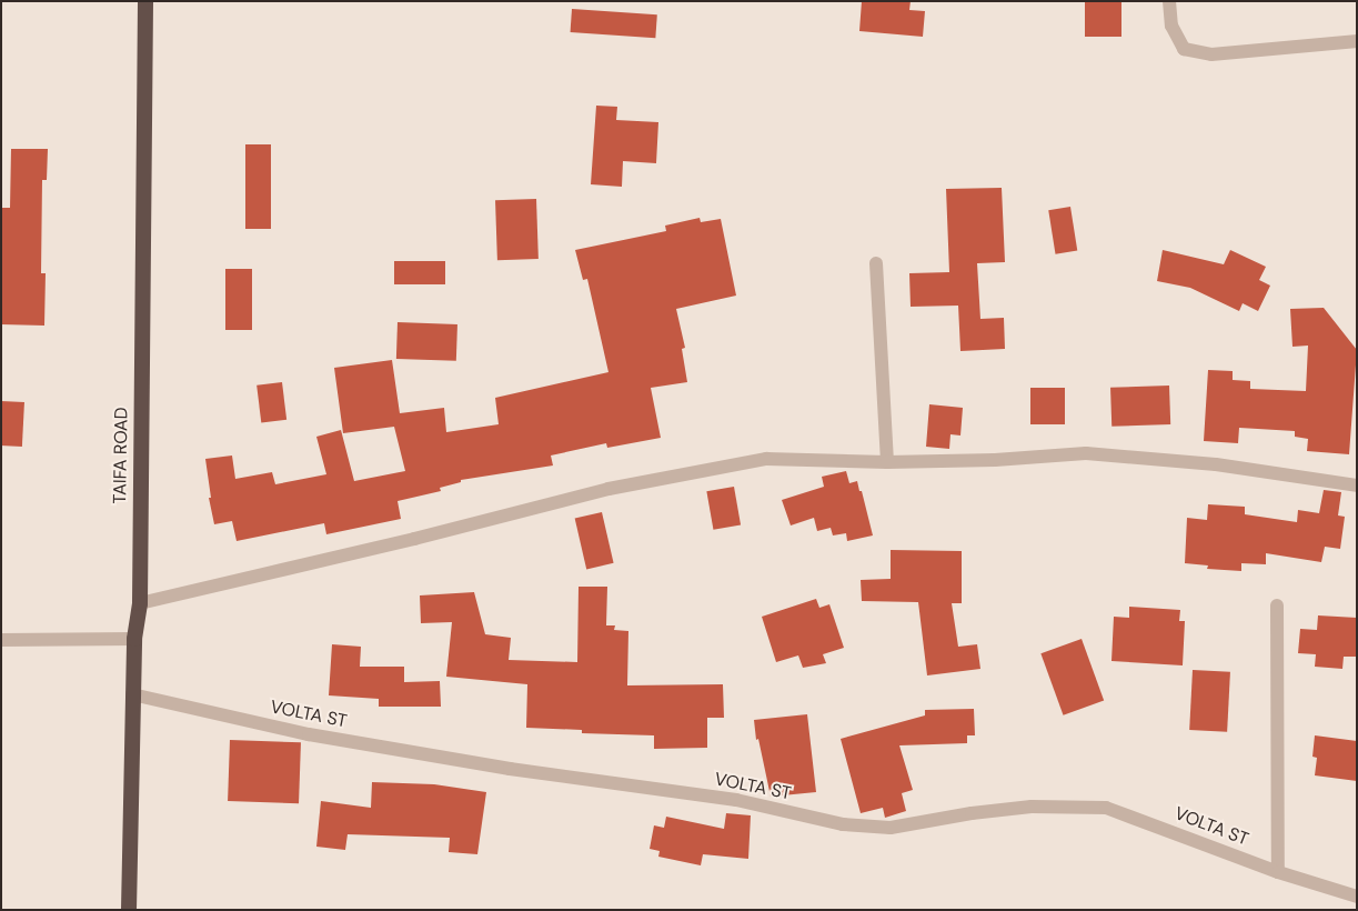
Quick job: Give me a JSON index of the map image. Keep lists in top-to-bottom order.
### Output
{
  "streets": {
    "highway": ["TAIFA ROAD"],
    "street": ["VOLTA ST"]
  },
  "crossings": [
    ["TAIFA ROAD", "VOLTA ST"]
  ]
}
